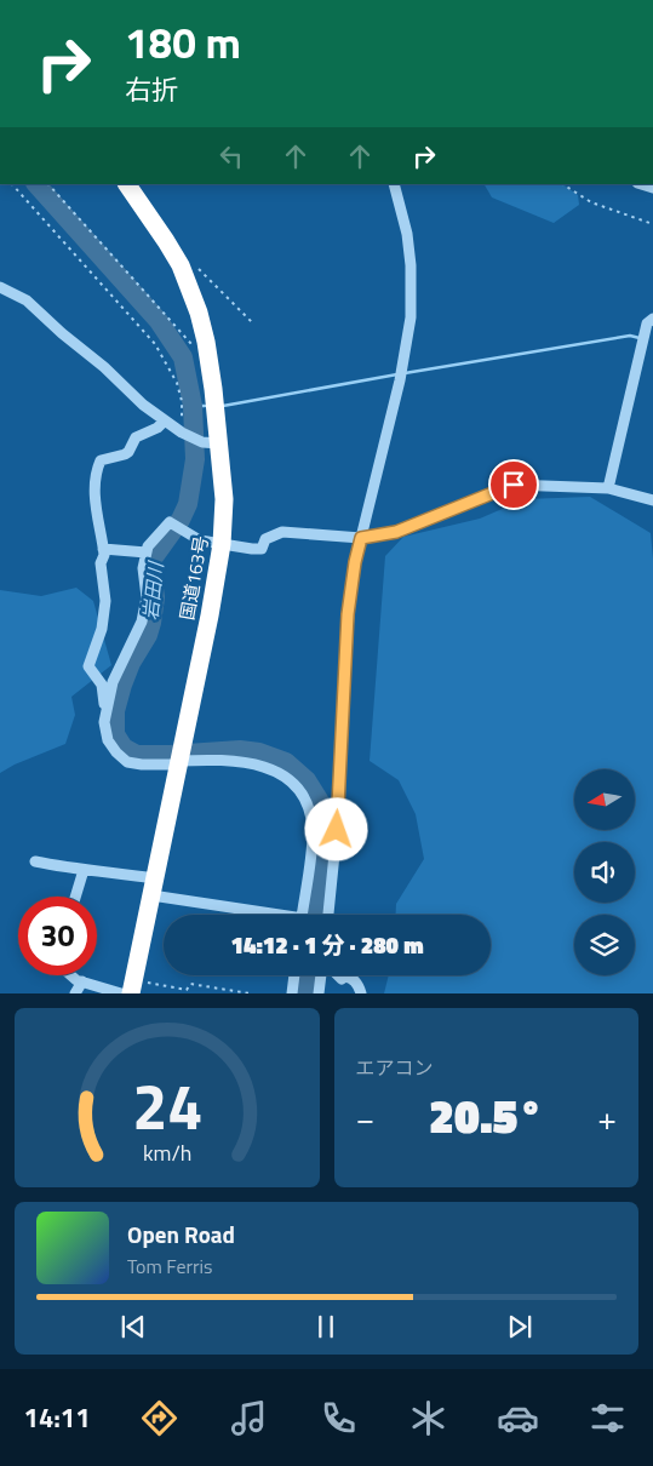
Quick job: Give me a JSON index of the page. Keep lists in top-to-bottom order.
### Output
{
  "streets": {
    "highway": ["国道163号"]
  },
  "water": ["岩田川"],
  "north": "left",
  "page": {
    "turn": ["180 m", "右折"],
    "limit": "30",
    "trip": "14:12 · 1 分 · 280 m",
    "tile": "エアコン",
    "heat": ["−", "20.5°", "+"],
    "song": ["Open Road", "Tom Ferris"],
    "tabs": "14:11",
    "gauge": ["24", "km/h"]
  }
}
